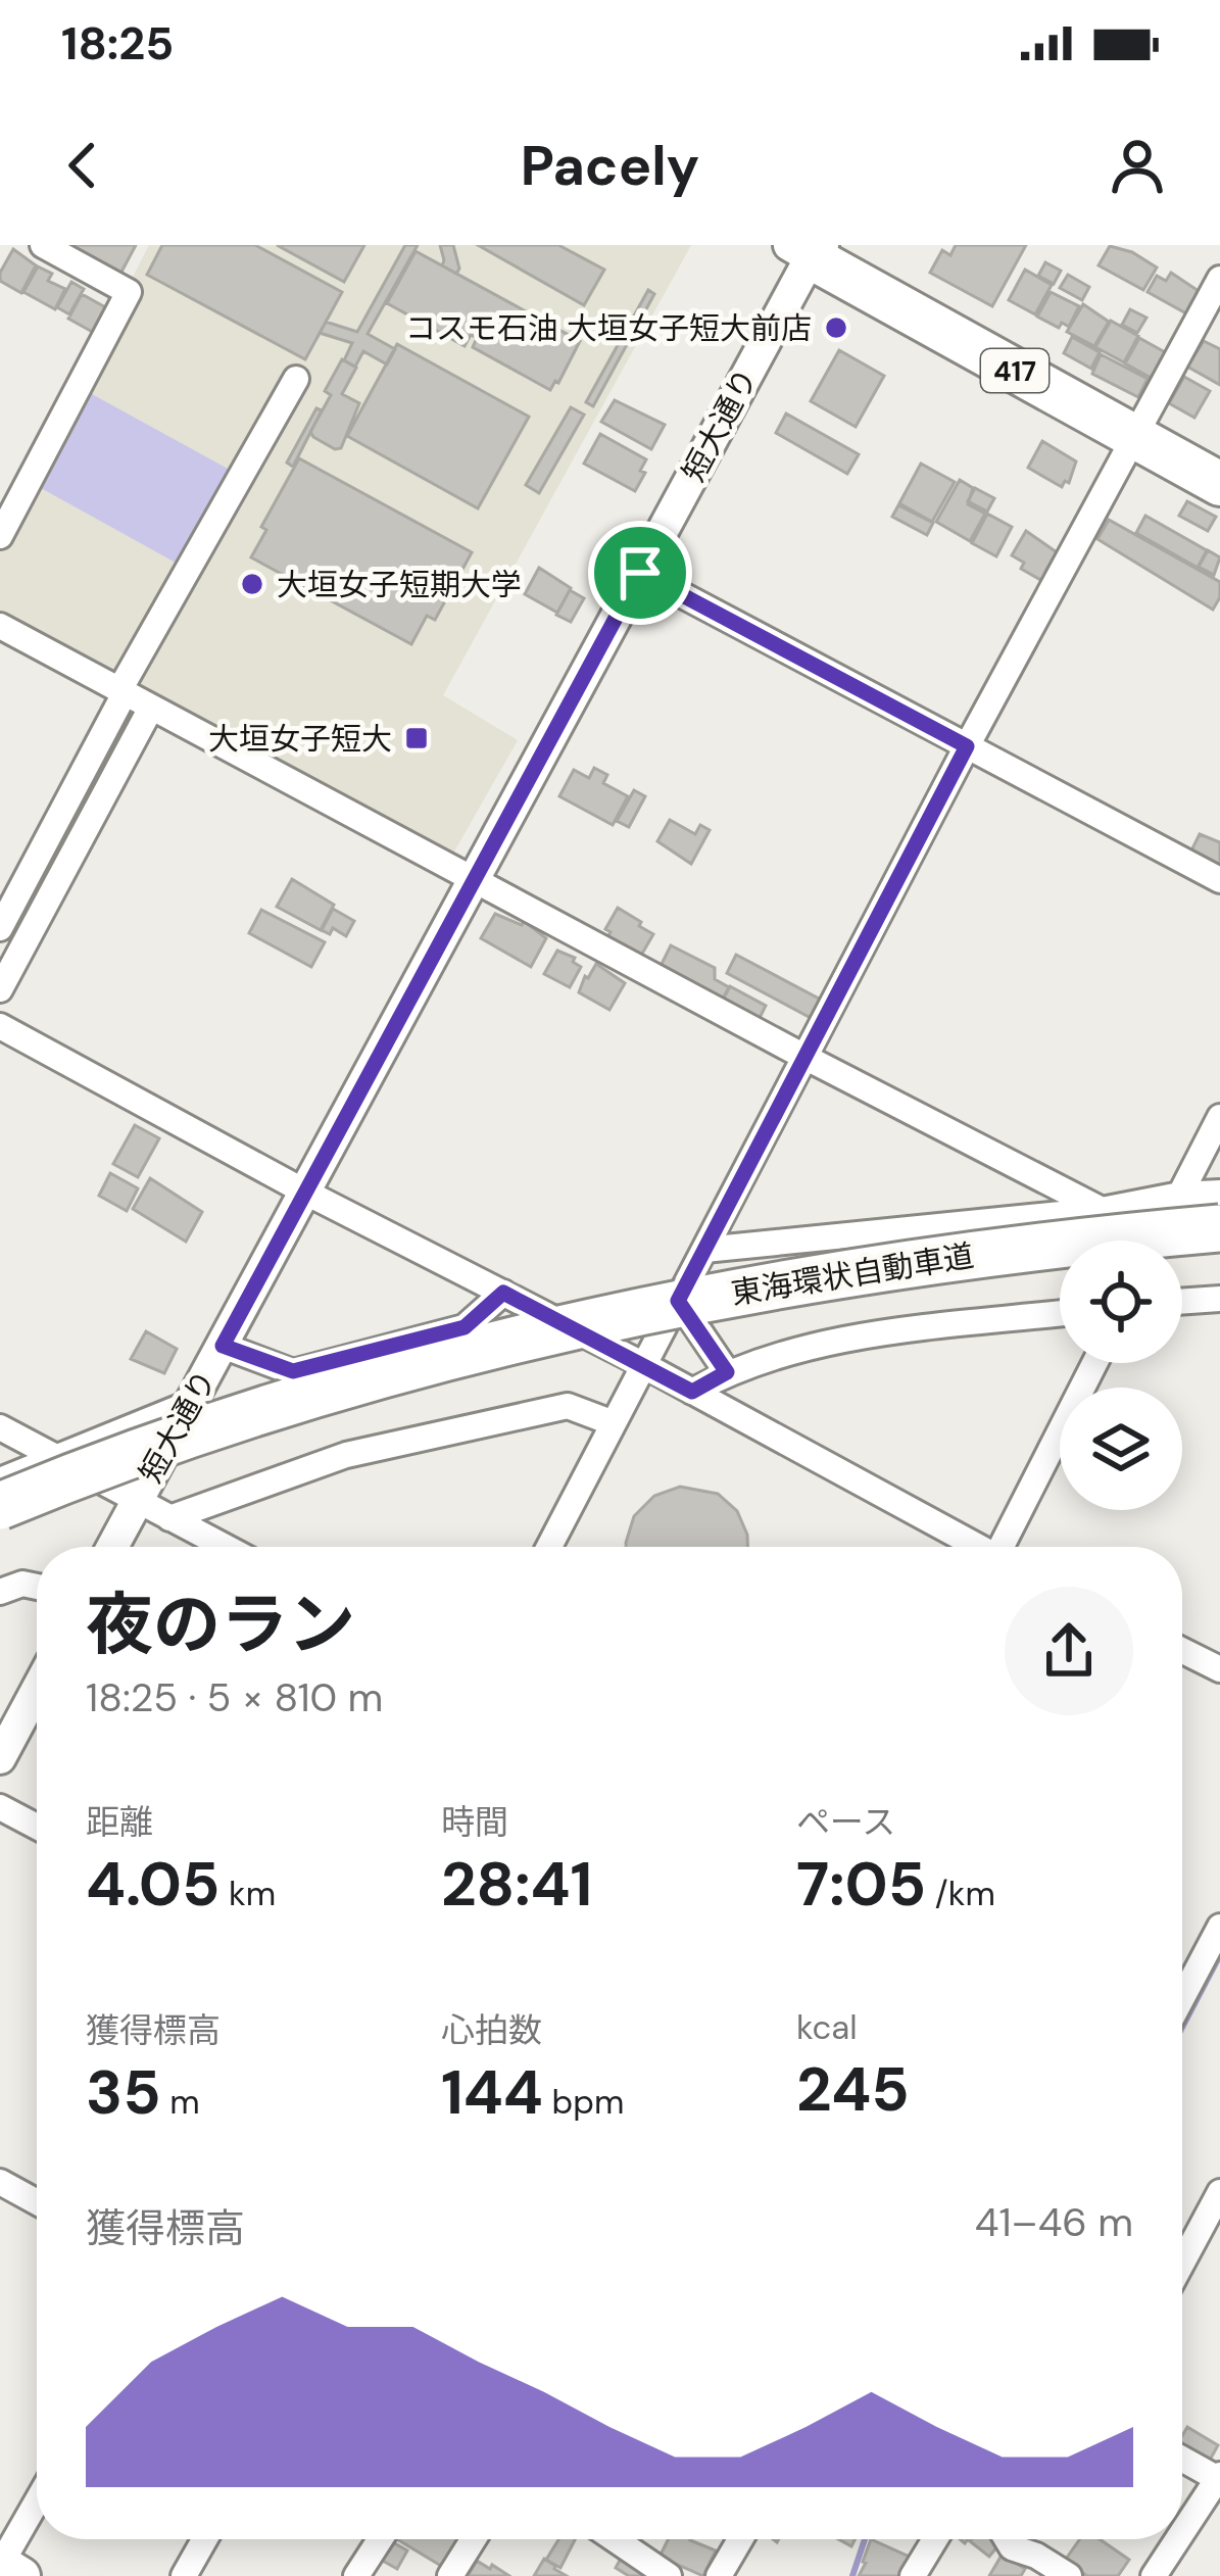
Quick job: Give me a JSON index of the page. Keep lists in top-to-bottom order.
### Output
{
  "streets": {
    "highway": ["417", "東海環状自動車道"],
    "street": ["短大通り"]
  },
  "crossings": [
    ["417", "短大通り"]
  ],
  "places": {
    "other": ["コスモ石油 大垣女子短大前店", "大垣女子短期大学"],
    "transit": ["大垣女子短大"]
  },
  "page": {
    "status": "18:25",
    "header": "Pacely",
    "heading": ["夜のラン", "18:25 · 5 × 810 m"],
    "stats": [
      ["距離", "4.05 km"],
      ["時間", "28:41"],
      ["ペース", "7:05 /km"],
      ["獲得標高", "35 m"],
      ["心拍数", "144 bpm"],
      ["kcal", "245"]
    ],
    "chart": ["獲得標高", "41–46 m"]
  }
}
